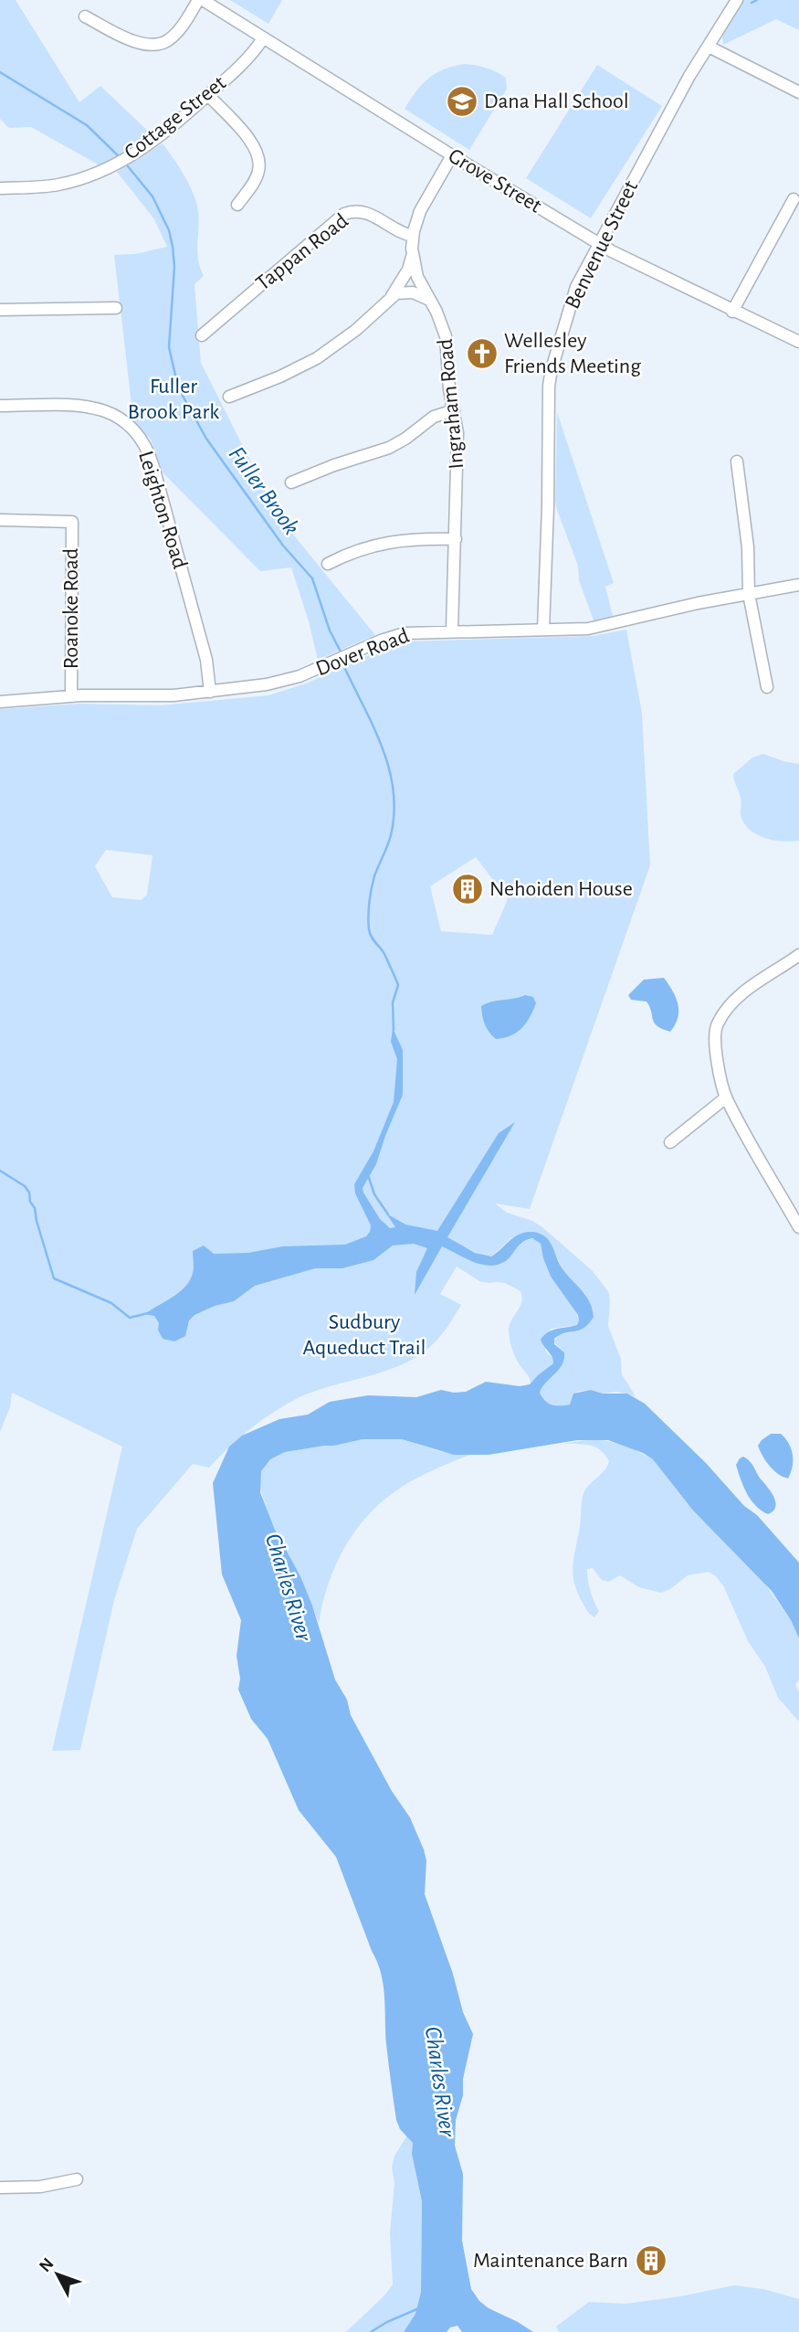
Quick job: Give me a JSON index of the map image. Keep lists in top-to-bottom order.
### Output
{
  "streets": {
    "street": [
      "Cottage Street",
      "Grove Street",
      "Benvenue Street",
      "Tappan Road",
      "Ingraham Road",
      "Leighton Road",
      "Roanoke Road",
      "Dover Road"
    ]
  },
  "crossings": [
    ["Cottage Street", "Grove Street"],
    ["Grove Street", "Benvenue Street"],
    ["Grove Street", "Ingraham Road"],
    ["Benvenue Street", "Dover Road"],
    ["Tappan Road", "Ingraham Road"],
    ["Ingraham Road", "Dover Road"],
    ["Leighton Road", "Dover Road"],
    ["Roanoke Road", "Dover Road"]
  ],
  "water": ["Fuller Brook", "Charles River"],
  "parks": ["Fuller Brook Park", "Sudbury Aqueduct Trail"],
  "places": {
    "school or university": ["Dana Hall School"],
    "church": ["Wellesley Friends Meeting"],
    "building": ["Nehoiden House", "Maintenance Barn"]
  },
  "north": "top left"
}
